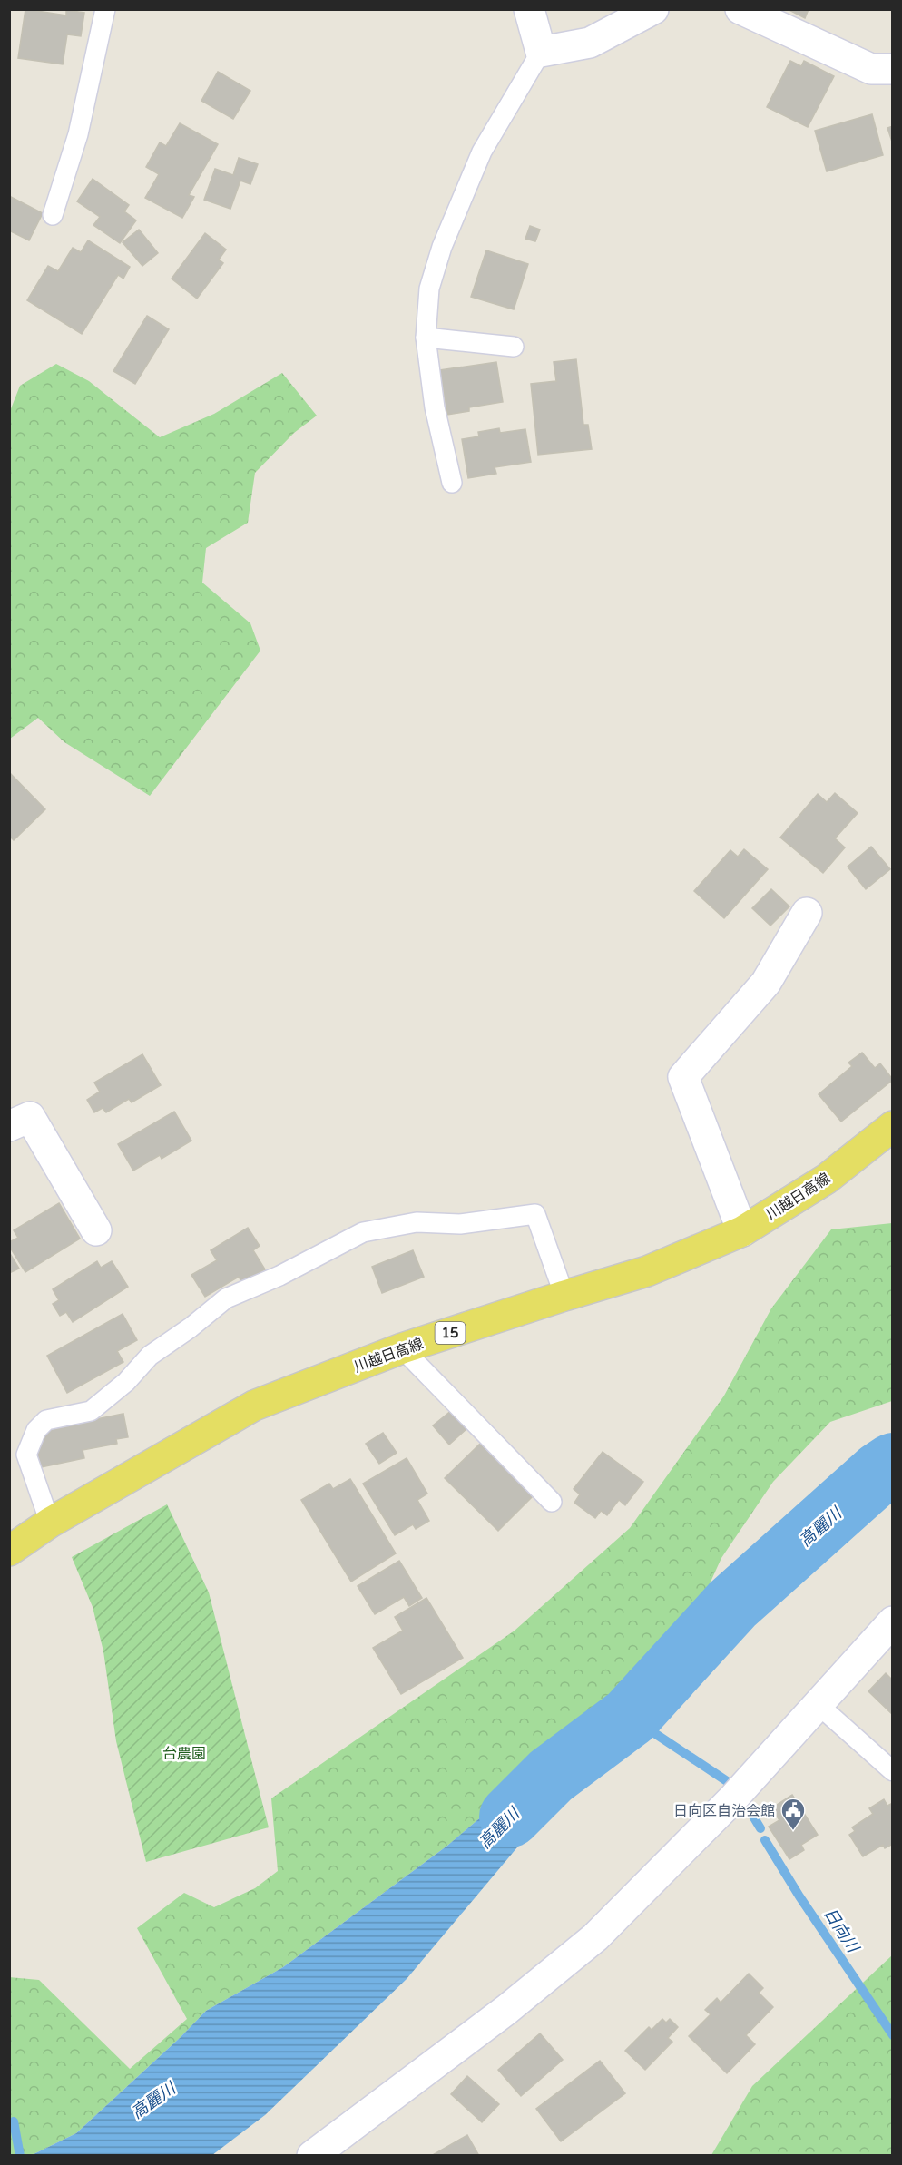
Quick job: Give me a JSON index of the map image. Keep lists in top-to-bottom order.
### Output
{
  "streets": {
    "main road": ["川越日高線", "15"]
  },
  "water": ["高麗川", "日向川"],
  "parks": ["台農園"],
  "places": {
    "public building": ["日向区自治会館"]
  }
}
